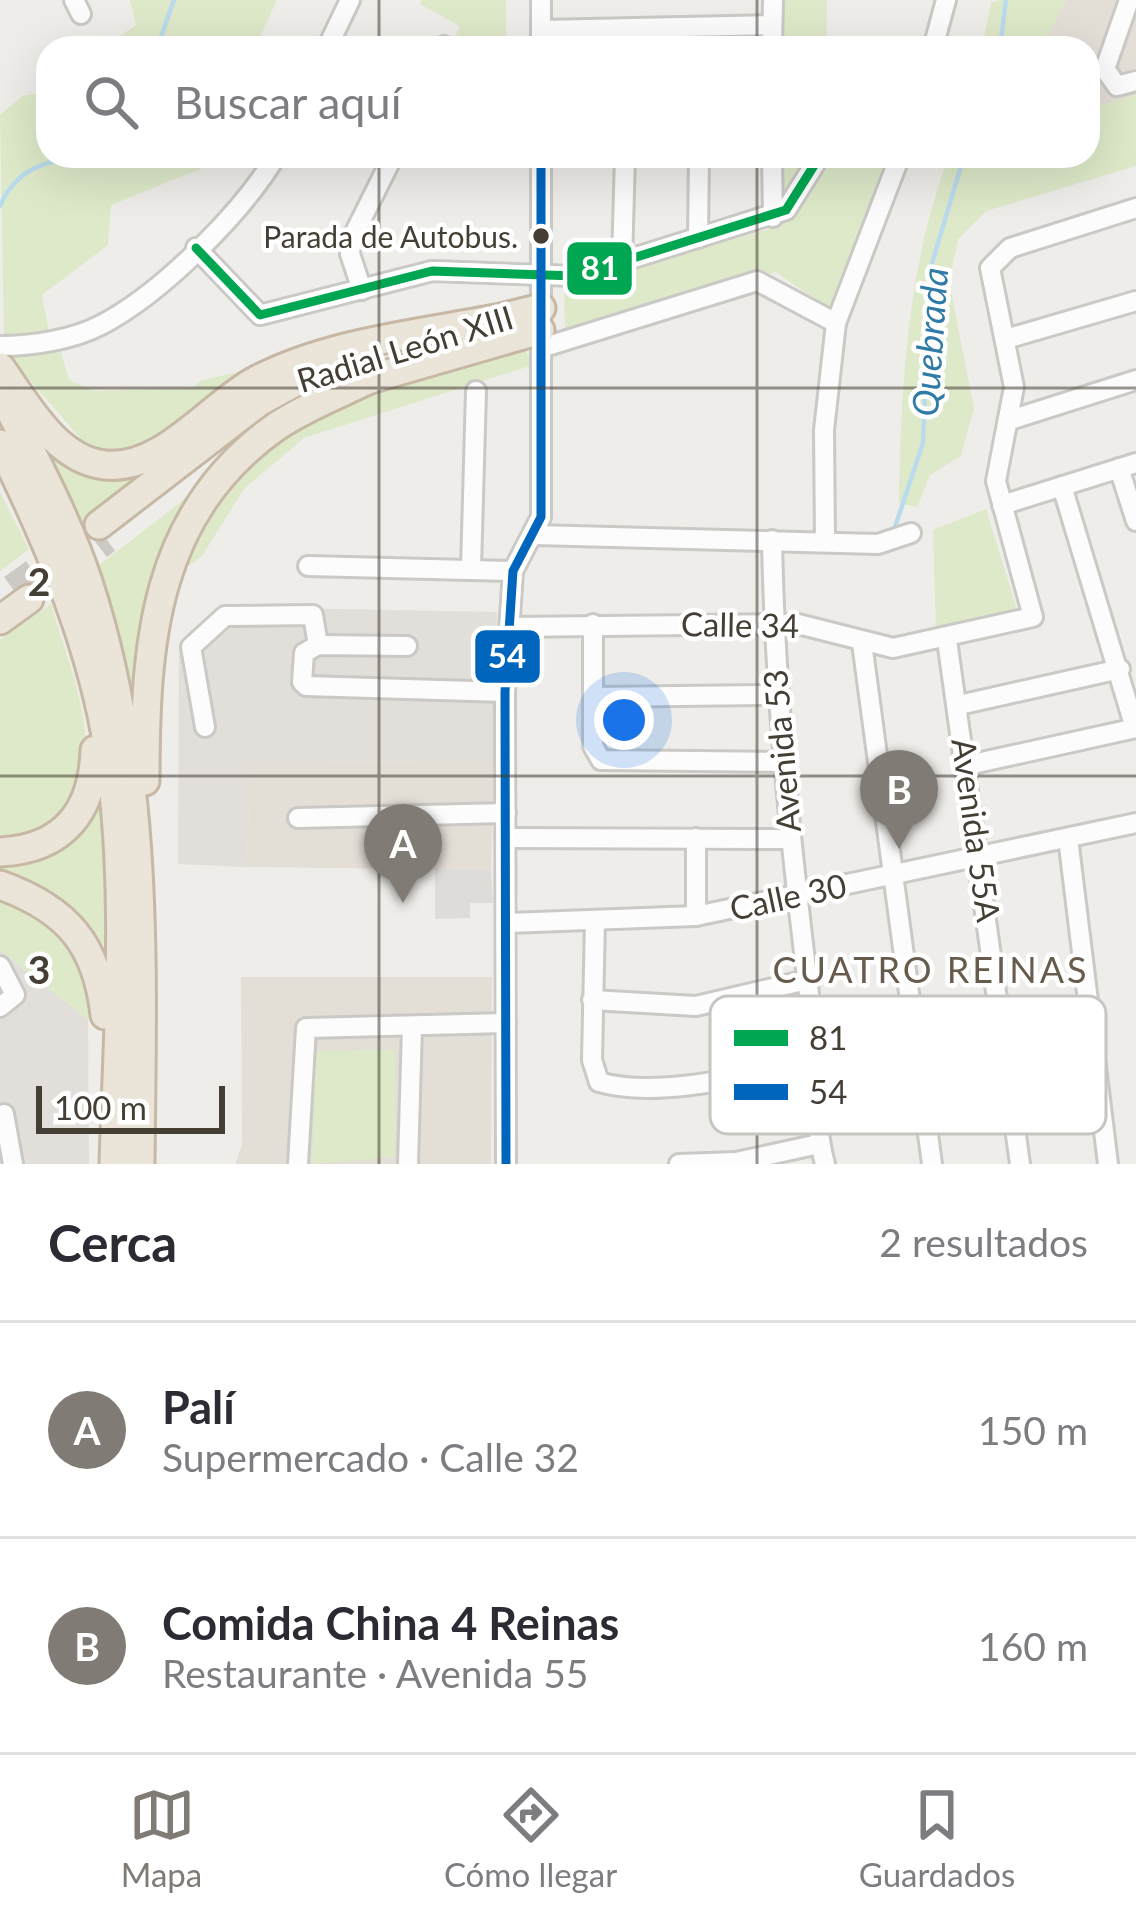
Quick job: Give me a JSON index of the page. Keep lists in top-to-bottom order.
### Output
{
  "streets": {
    "highway": ["Radial León XIII"],
    "street": [
      "Calle 34",
      "Avenida 53",
      "Avenida 55A",
      "Calle 30"
    ]
  },
  "crossings": [
    ["Calle 34", "Avenida 53"],
    ["Calle 34", "Avenida 55A"],
    ["Avenida 53", "Calle 30"],
    ["Avenida 55A", "Calle 30"]
  ],
  "districts": ["CUATRO REINAS"],
  "water": ["Quebrada"],
  "places": ["Parada de Autobus."],
  "lines": ["transit line 81", "transit line 54"],
  "legend": ["81", "54"],
  "scale_bar": "100 m",
  "page": {
    "search": "Buscar aquí",
    "pins": ["B", "A"],
    "scale": "100 m",
    "heading": ["Cerca", "2 resultados"],
    "list": [
      {
        "mark": "A",
        "name": "Palí",
        "note": "Supermercado · Calle 32",
        "value": "150 m"
      },
      {
        "mark": "B",
        "name": "Comida China 4 Reinas",
        "note": "Restaurante · Avenida 55",
        "value": "160 m"
      }
    ],
    "nav": ["Mapa", "Cómo llegar", "Guardados"]
  },
  "grid": {
    "rows": ["2", "3"]
  }
}
